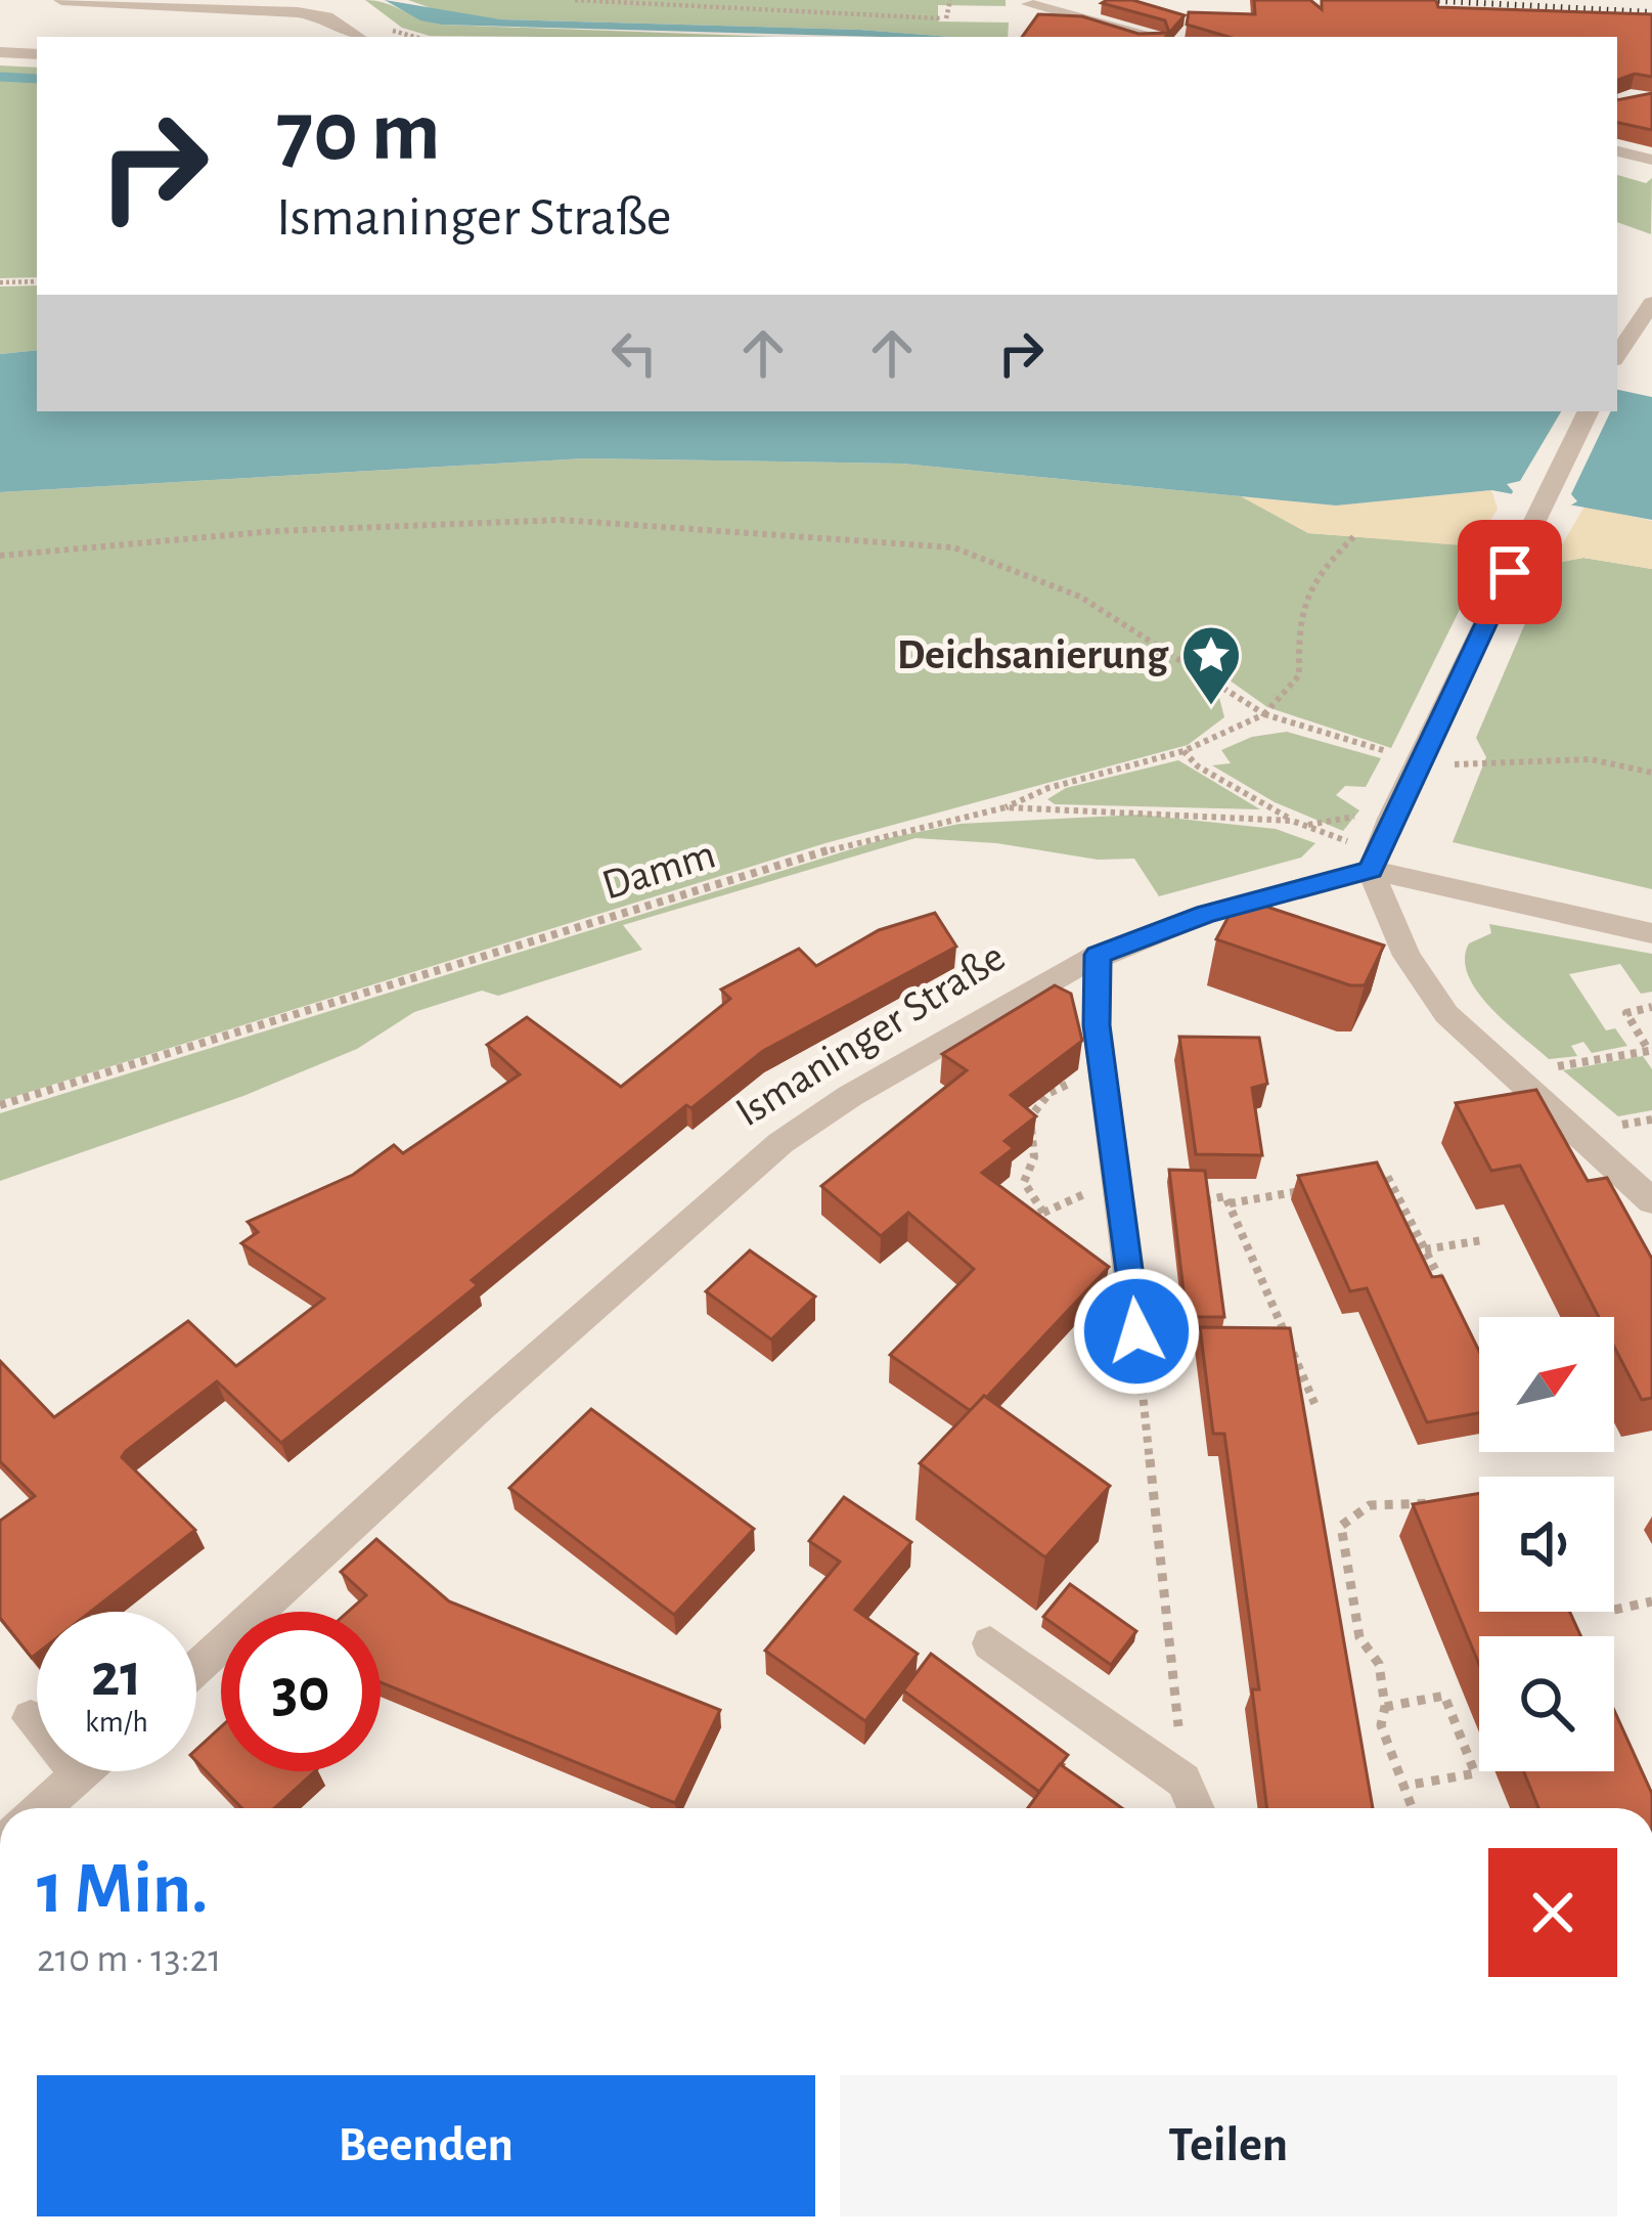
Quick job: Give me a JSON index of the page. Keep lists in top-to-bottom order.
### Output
{
  "streets": {
    "street": ["Ismaninger Straße"],
    "path": ["Damm"]
  },
  "places": {
    "place": ["Deichsanierung"]
  },
  "north": "top right",
  "page": {
    "turn": ["70 m", "Ismaninger Straße"],
    "speed": "21 km/h",
    "limit": "30",
    "heading": ["1 Min.", "210 m · 13:21"],
    "buttons": ["Beenden", "Teilen"]
  }
}
